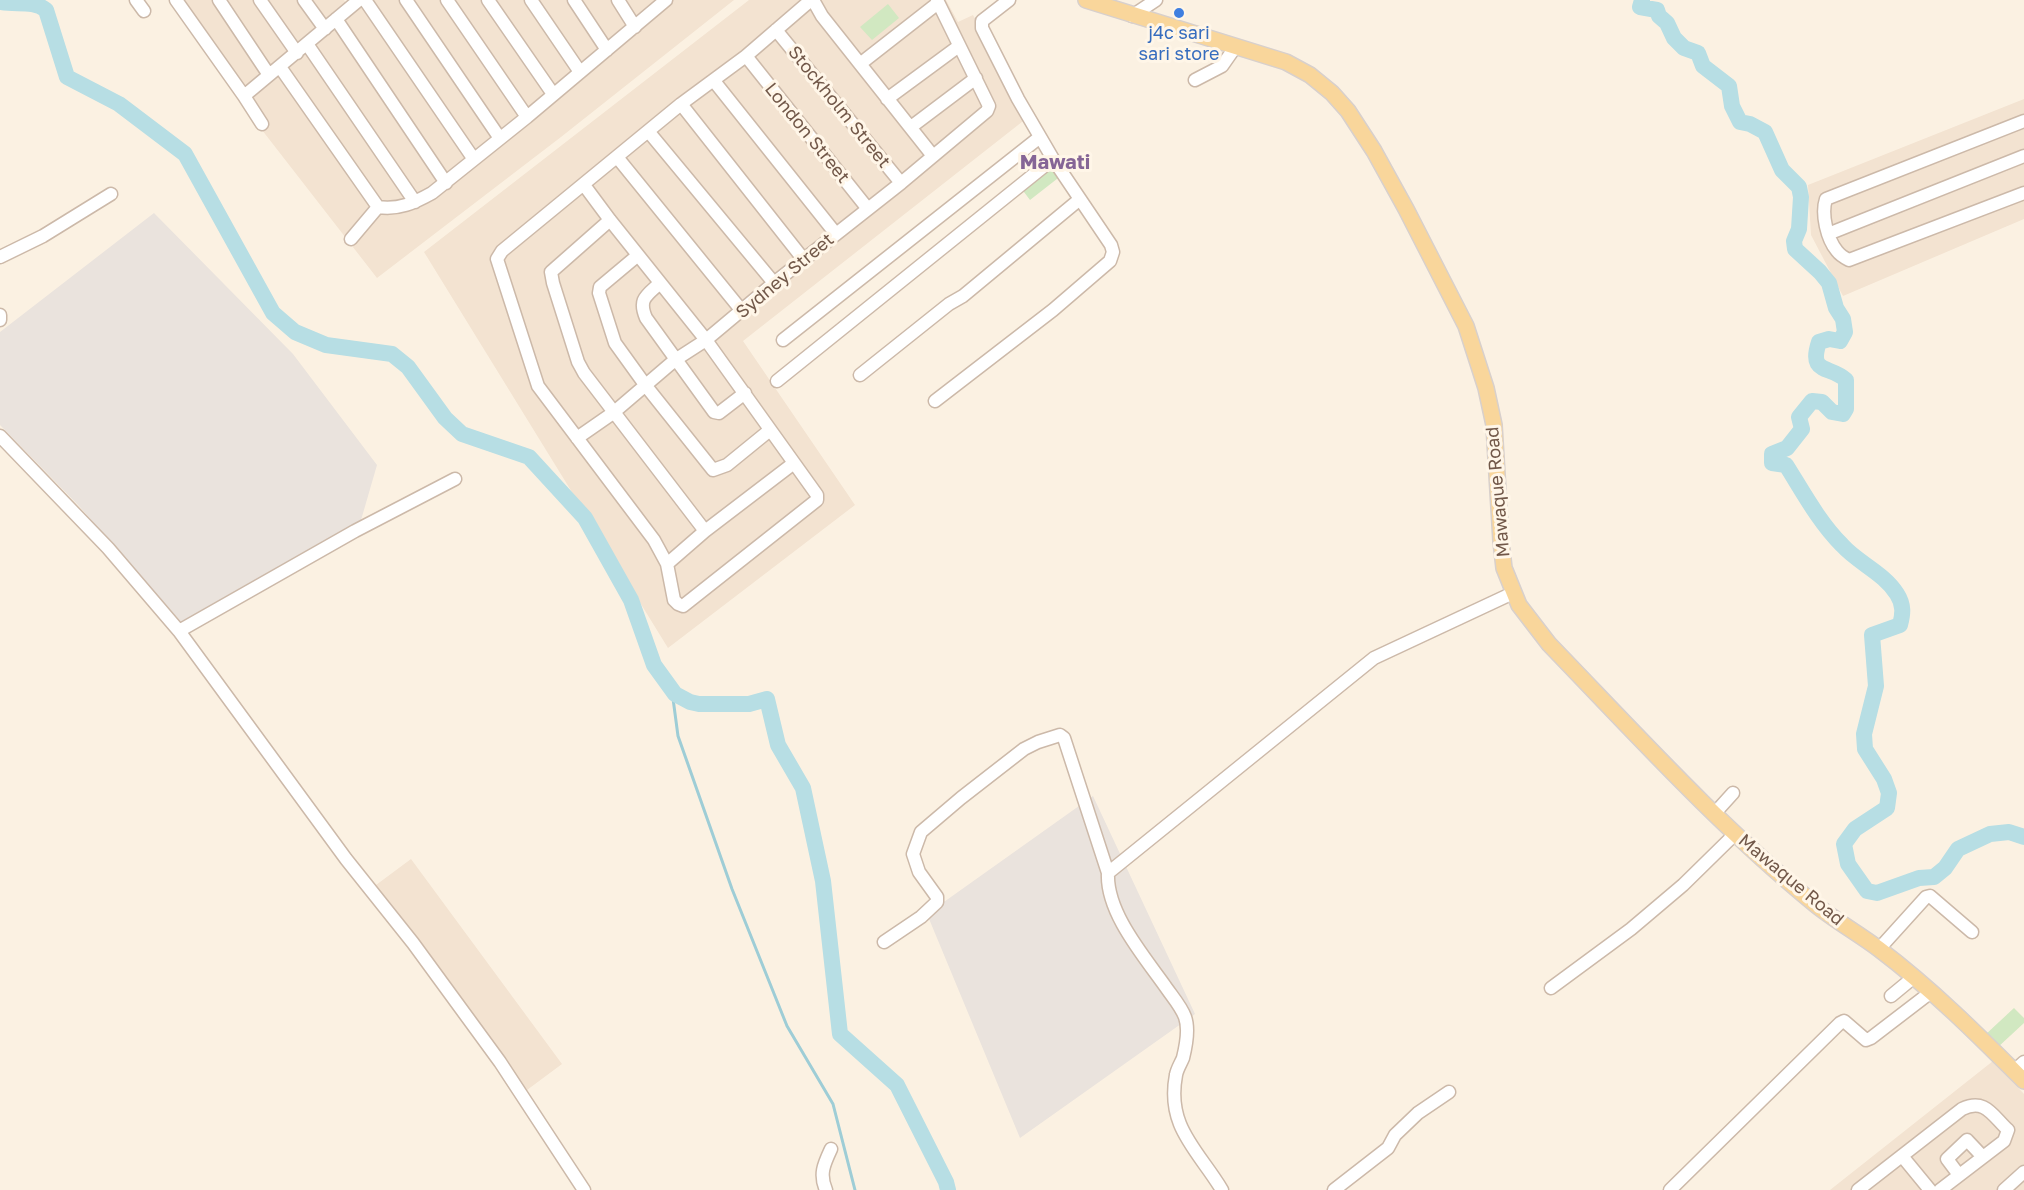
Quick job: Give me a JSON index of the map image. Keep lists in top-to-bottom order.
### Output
{
  "streets": {
    "main road": ["Mawaque Road"],
    "street": ["Stockholm Street", "London Street", "Sydney Street"]
  },
  "crossings": [
    ["Stockholm Street", "Sydney Street"],
    ["London Street", "Sydney Street"]
  ],
  "districts": ["Mawati"],
  "places": ["j4c sari sari store"]
}
